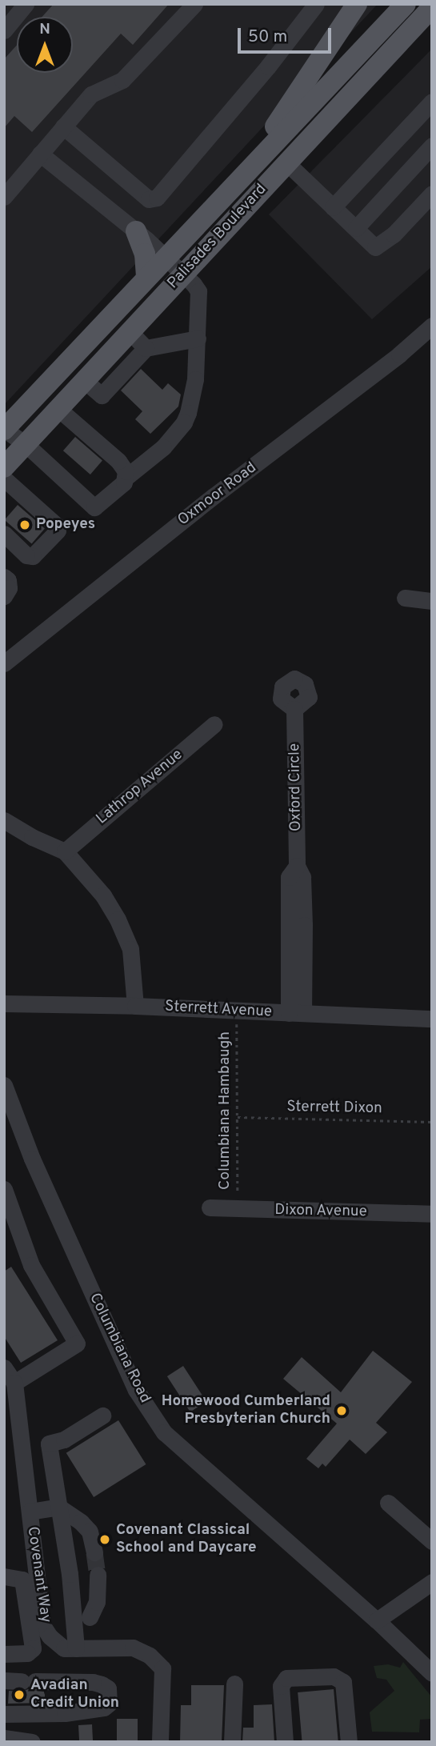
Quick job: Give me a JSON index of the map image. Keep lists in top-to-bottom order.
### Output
{
  "streets": {
    "main road": ["Palisades Boulevard"],
    "street": [
      "Oxmoor Road",
      "Lathrop Avenue",
      "Oxford Circle",
      "Sterrett Avenue",
      "Dixon Avenue",
      "Columbiana Road",
      "Covenant Way"
    ],
    "path": ["Sterrett Dixon", "Columbiana Hambaugh"]
  },
  "crossings": [
    ["Oxford Circle", "Sterrett Avenue"],
    ["Sterrett Avenue", "Columbiana Hambaugh"],
    ["Sterrett Dixon", "Columbiana Hambaugh"],
    ["Columbiana Hambaugh", "Dixon Avenue"]
  ],
  "places": [
    "Popeyes",
    "Homewood Cumberland Presbyterian Church",
    "Covenant Classical School and Daycare",
    "Avadian Credit Union"
  ],
  "scale_bar": "50 m",
  "north": "top"
}
